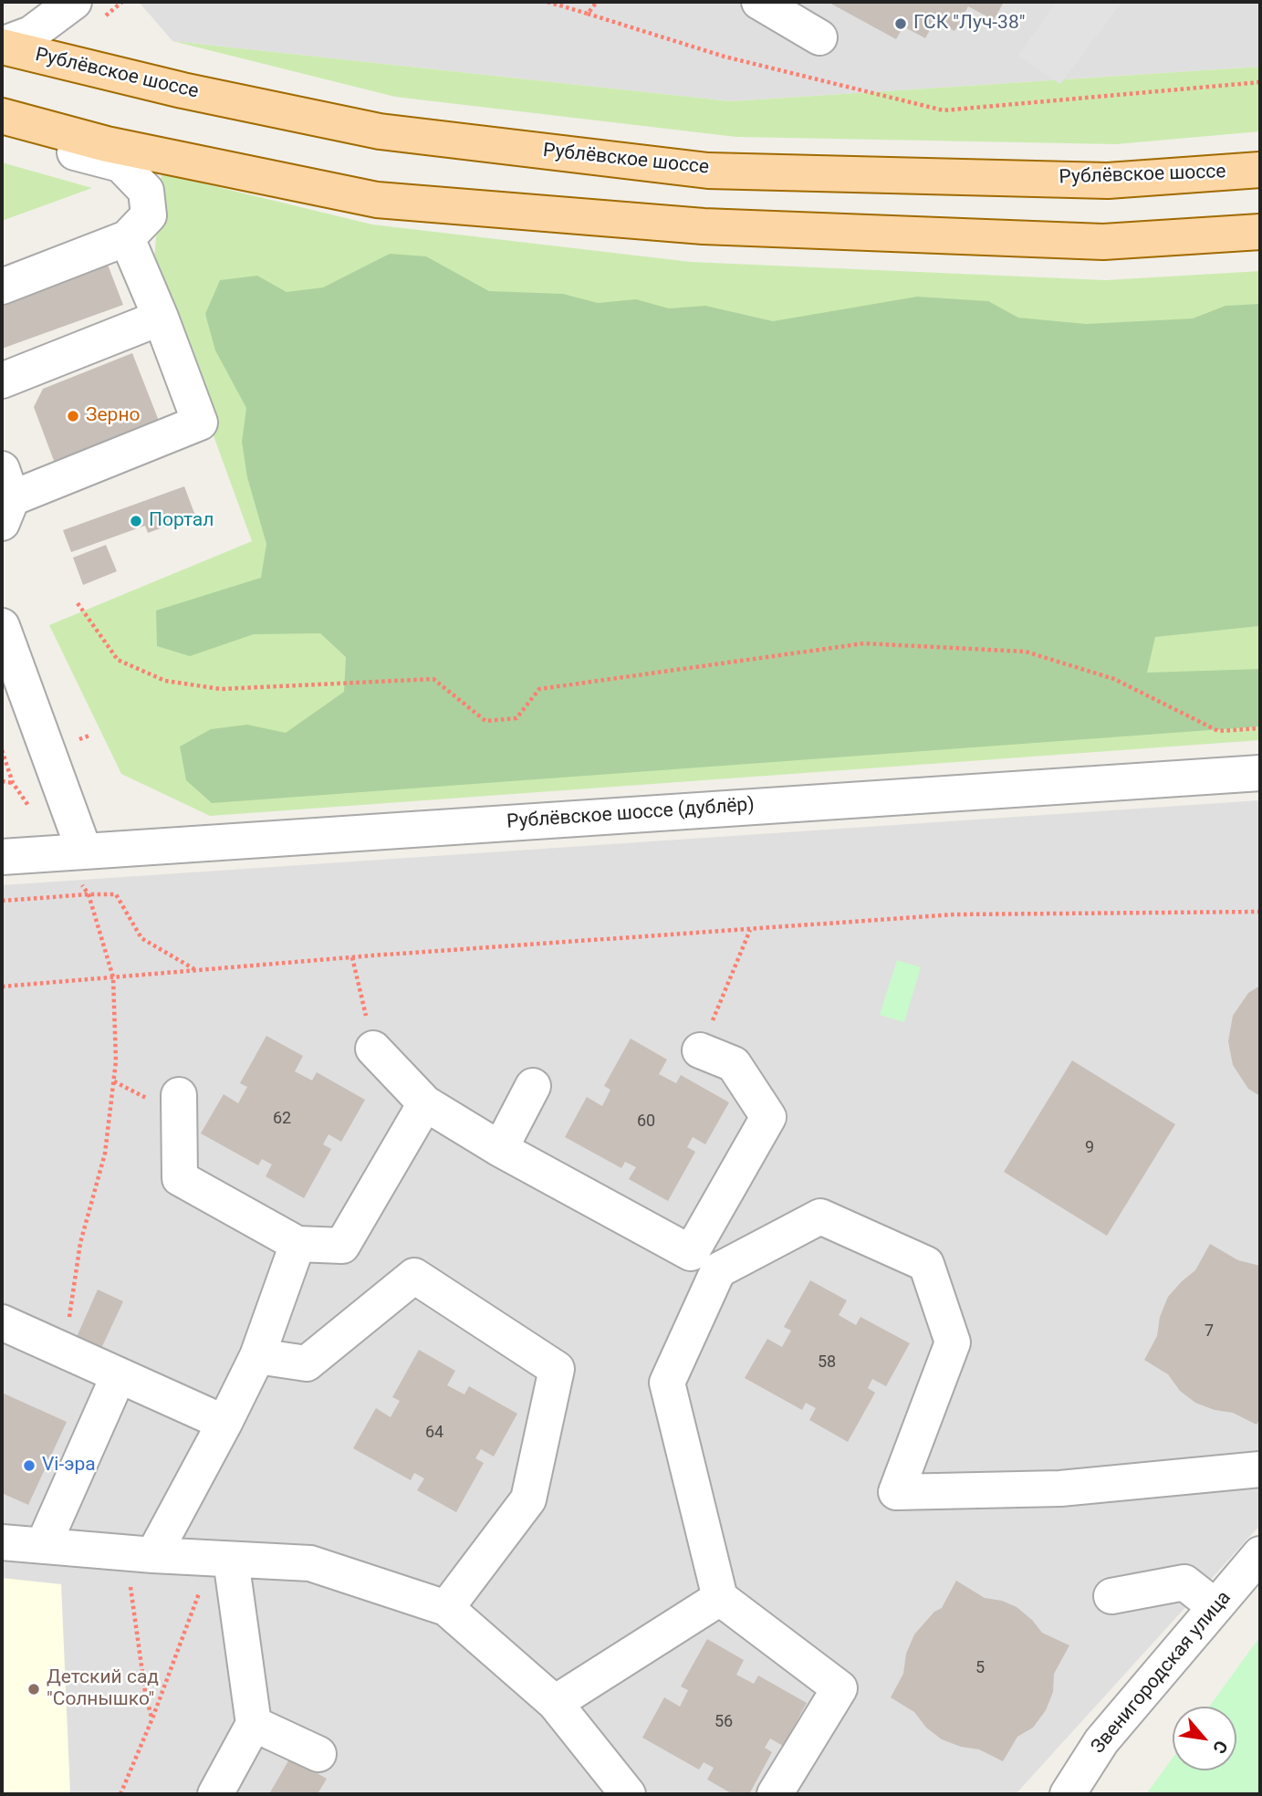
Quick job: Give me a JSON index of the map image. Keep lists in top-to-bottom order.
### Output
{
  "streets": {
    "main road": ["Рублёвское шоссе"],
    "street": ["Рублёвское шоссе (дублёр)", "Звенигородская улица"]
  },
  "places": [
    "ГСК \"Луч-38\"",
    "Зерно",
    "Портал",
    "Vi-эра",
    "Детский сад \"Солнышко\""
  ],
  "house_numbers": [
    "62",
    "60",
    "9",
    "7",
    "58",
    "64",
    "5",
    "56"
  ],
  "north": "bottom right"
}
